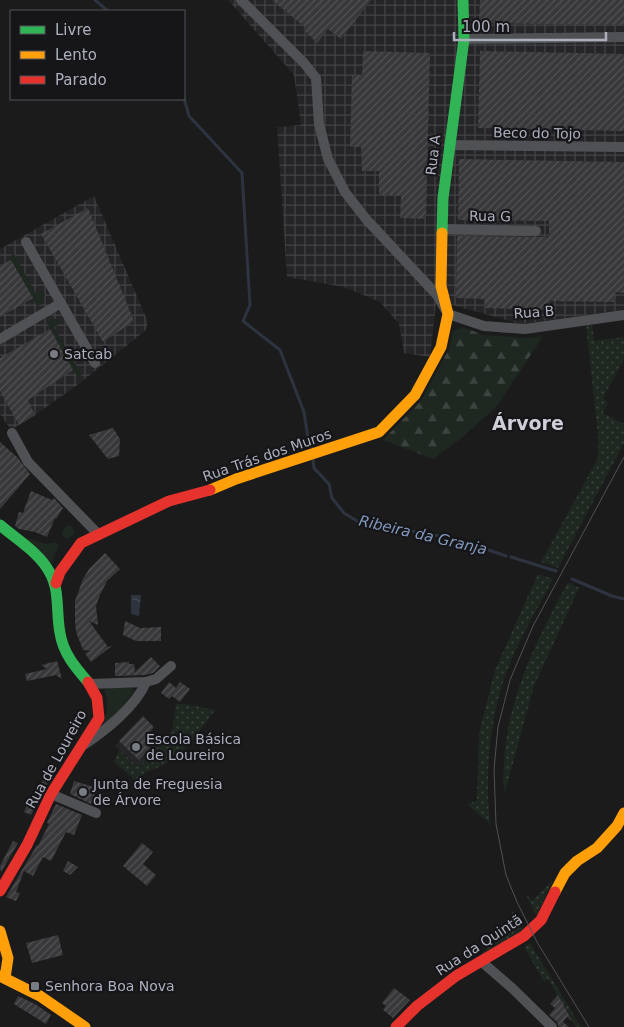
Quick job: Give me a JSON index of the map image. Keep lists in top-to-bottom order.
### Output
{
  "streets": {
    "street": [
      "Beco do Tojo",
      "Rua A",
      "Rua G",
      "Rua B",
      "Rua Trás dos Muros",
      "Rua de Loureiro",
      "Rua da Quintã"
    ]
  },
  "crossings": [
    ["Beco do Tojo", "Rua A"],
    ["Rua A", "Rua G"],
    ["Rua A", "Rua B"],
    ["Rua A", "Rua Trás dos Muros"],
    ["Rua B", "Rua Trás dos Muros"],
    ["Rua Trás dos Muros", "Rua de Loureiro"]
  ],
  "districts": ["Árvore"],
  "water": ["Ribeira da Granja"],
  "places": {
    "other": ["Satcab", "Escola Básica de Loureiro", "Junta de Freguesia de Árvore"],
    "transit": ["Senhora Boa Nova"]
  },
  "legend": ["Livre", "Lento", "Parado"],
  "scale_bar": "100 m"
}
